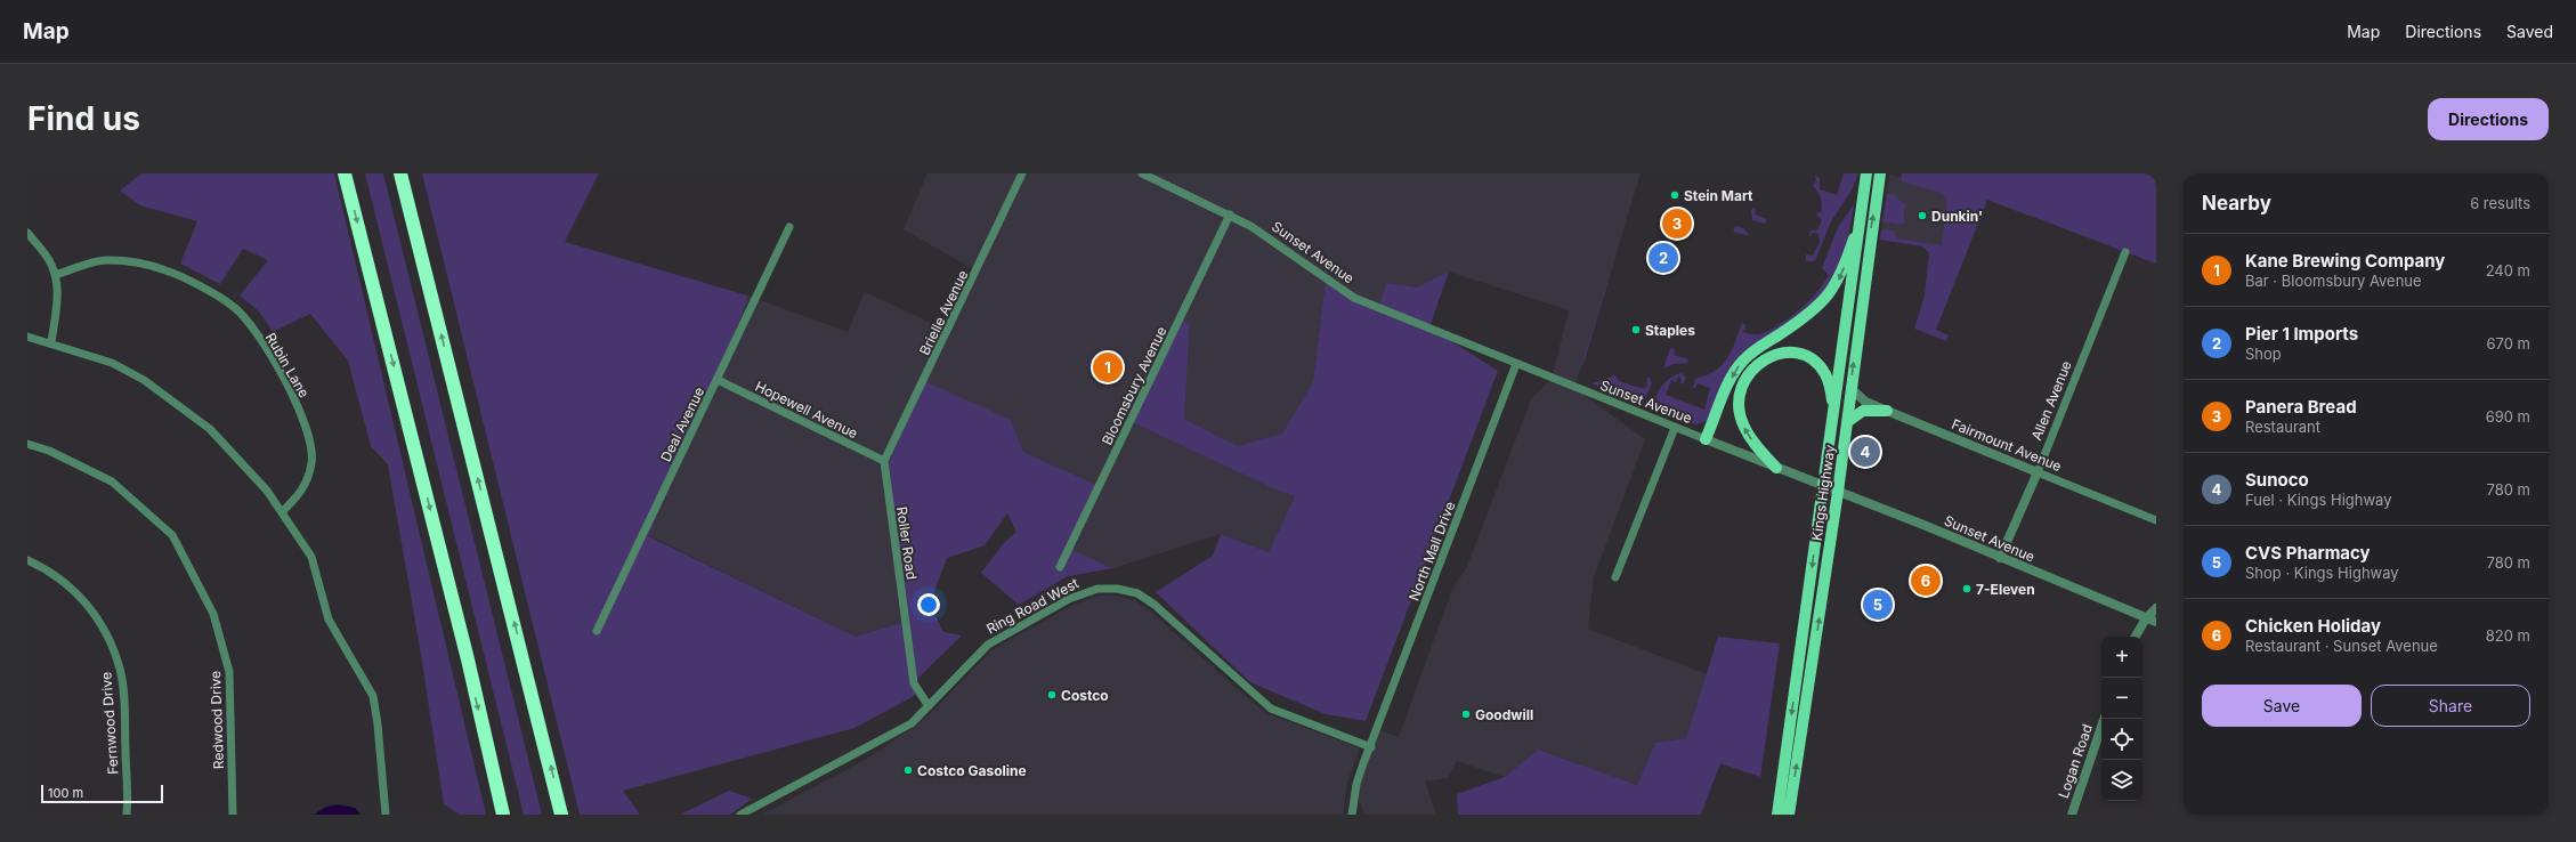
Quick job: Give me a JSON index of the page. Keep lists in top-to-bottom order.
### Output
{
  "streets": {
    "main road": ["Kings Highway"],
    "street": [
      "Sunset Avenue",
      "Brielle Avenue",
      "Rubin Lane",
      "Bloomsbury Avenue",
      "Allen Avenue",
      "Hopewell Avenue",
      "Deal Avenue",
      "Fairmount Avenue",
      "Roller Road",
      "North Mall Drive",
      "Ring Road West",
      "Redwood Drive",
      "Fernwood Drive",
      "Logan Road"
    ]
  },
  "crossings": [
    ["Sunset Avenue", "Bloomsbury Avenue"],
    ["Sunset Avenue", "Allen Avenue"],
    ["Sunset Avenue", "Kings Highway"],
    ["Sunset Avenue", "North Mall Drive"],
    ["Brielle Avenue", "Hopewell Avenue"],
    ["Brielle Avenue", "Roller Road"],
    ["Allen Avenue", "Fairmount Avenue"],
    ["Hopewell Avenue", "Deal Avenue"],
    ["Hopewell Avenue", "Roller Road"],
    ["Fairmount Avenue", "Kings Highway"],
    ["Roller Road", "Ring Road West"],
    ["North Mall Drive", "Ring Road West"]
  ],
  "places": [
    "Stein Mart",
    "Dunkin'",
    "Staples",
    "7-Eleven",
    "Costco",
    "Goodwill",
    "Costco Gasoline"
  ],
  "scale_bar": "100 m",
  "page": {
    "header": "Map",
    "nav": ["Map", "Directions", "Saved"],
    "buttons": [
      "Directions",
      ["Save", "Share"]
    ],
    "title": "Find us",
    "heading": ["Nearby", "6 results"],
    "pins": [
      "3",
      "2",
      "1",
      "4",
      "6",
      "5"
    ],
    "list": [
      {
        "mark": "1",
        "name": "Kane Brewing Company",
        "note": "Bar · Bloomsbury Avenue",
        "value": "240 m"
      },
      {
        "mark": "2",
        "name": "Pier 1 Imports",
        "note": "Shop",
        "value": "670 m"
      },
      {
        "mark": "3",
        "name": "Panera Bread",
        "note": "Restaurant",
        "value": "690 m"
      },
      {
        "mark": "4",
        "name": "Sunoco",
        "note": "Fuel · Kings Highway",
        "value": "780 m"
      },
      {
        "mark": "5",
        "name": "CVS Pharmacy",
        "note": "Shop · Kings Highway",
        "value": "780 m"
      },
      {
        "mark": "6",
        "name": "Chicken Holiday",
        "note": "Restaurant · Sunset Avenue",
        "value": "820 m"
      }
    ],
    "map_buttons": ["+", "−"],
    "scale": "100 m"
  }
}
